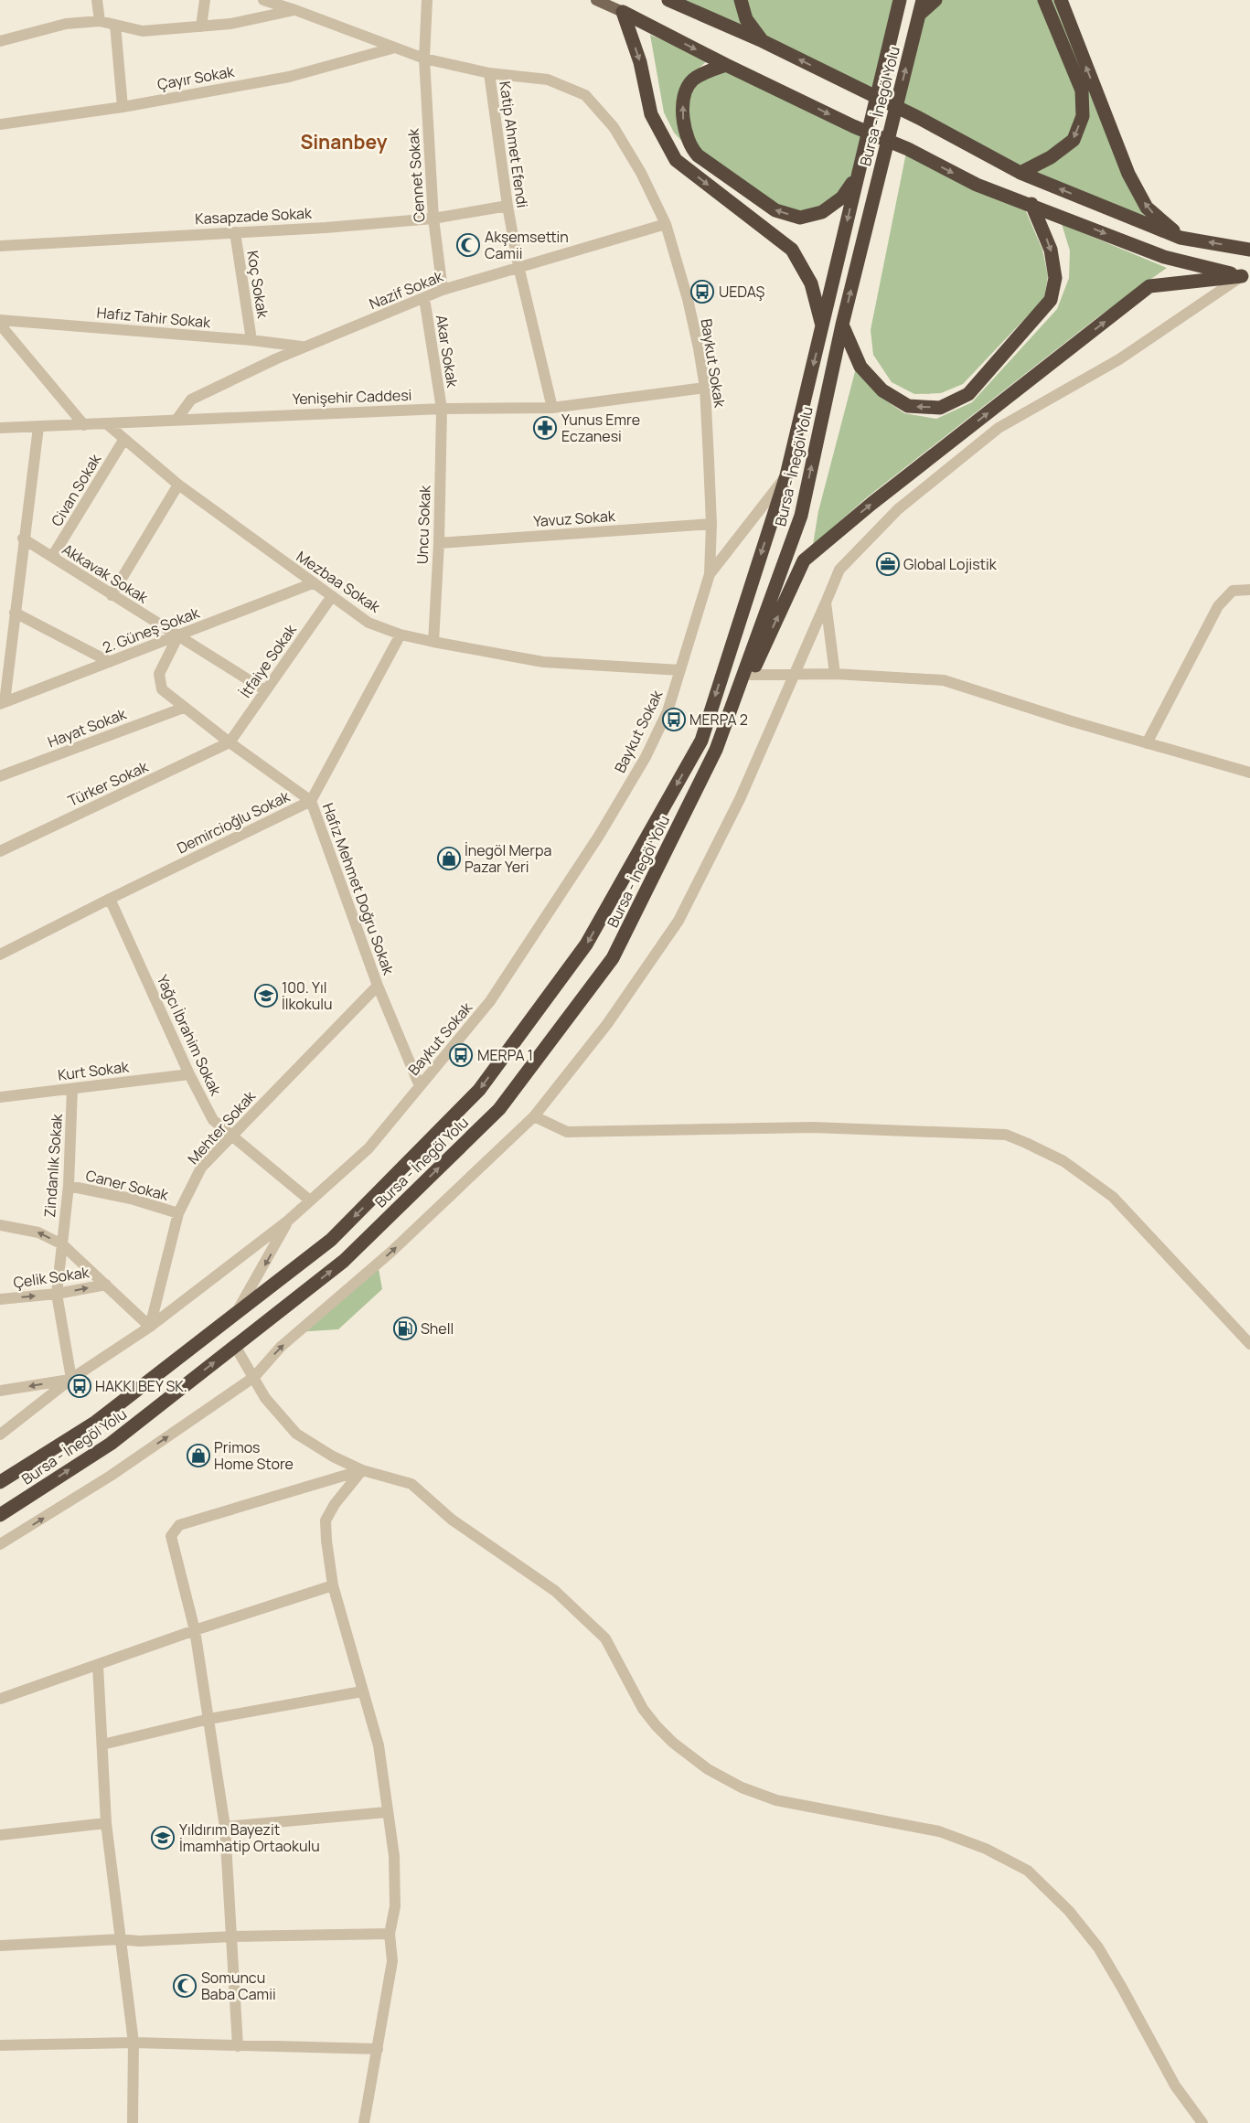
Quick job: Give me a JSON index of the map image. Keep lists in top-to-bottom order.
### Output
{
  "streets": {
    "highway": ["Bursa - İnegöl Yolu"],
    "street": [
      "Çayır Sokak",
      "Katip Ahmet Efendi",
      "Cennet Sokak",
      "Kasapzade Sokak",
      "Koç Sokak",
      "Nazif Sokak",
      "Hafız Tahir Sokak",
      "Akar Sokak",
      "Baykut Sokak",
      "Yenişehir Caddesi",
      "Civan Sokak",
      "Yavuz Sokak",
      "Uncu Sokak",
      "Akkavak Sokak",
      "Mezbaa Sokak",
      "2. Güneş Sokak",
      "İtfaiye Sokak",
      "Hayat Sokak",
      "Türker Sokak",
      "Demircioğlu Sokak",
      "Hafız Mehmet Doğru Sokak",
      "Yağcı İbrahim Sokak",
      "Kurt Sokak",
      "Mehter Sokak",
      "Zindanlık Sokak",
      "Caner Sokak",
      "Çelik Sokak"
    ]
  },
  "crossings": [
    ["Çayır Sokak", "Baykut Sokak"],
    ["Katip Ahmet Efendi", "Kasapzade Sokak"],
    ["Katip Ahmet Efendi", "Nazif Sokak"],
    ["Katip Ahmet Efendi", "Baykut Sokak"],
    ["Katip Ahmet Efendi", "Yenişehir Caddesi"],
    ["Cennet Sokak", "Kasapzade Sokak"],
    ["Cennet Sokak", "Nazif Sokak"],
    ["Cennet Sokak", "Baykut Sokak"],
    ["Kasapzade Sokak", "Koç Sokak"],
    ["Koç Sokak", "Hafız Tahir Sokak"],
    ["Nazif Sokak", "Hafız Tahir Sokak"],
    ["Nazif Sokak", "Akar Sokak"],
    ["Nazif Sokak", "Baykut Sokak"],
    ["Nazif Sokak", "Yenişehir Caddesi"],
    ["Akar Sokak", "Yenişehir Caddesi"],
    ["Akar Sokak", "Uncu Sokak"],
    ["Baykut Sokak", "Yenişehir Caddesi"],
    ["Baykut Sokak", "Yavuz Sokak"],
    ["Baykut Sokak", "Mezbaa Sokak"],
    ["Baykut Sokak", "Hafız Mehmet Doğru Sokak"],
    ["Baykut Sokak", "Yağcı İbrahim Sokak"],
    ["Baykut Sokak", "Mehter Sokak"],
    ["Baykut Sokak", "Zindanlık Sokak"],
    ["Yenişehir Caddesi", "Uncu Sokak"],
    ["Yenişehir Caddesi", "Mezbaa Sokak"],
    ["Civan Sokak", "Akkavak Sokak"],
    ["Civan Sokak", "Mezbaa Sokak"],
    ["Yavuz Sokak", "Uncu Sokak"],
    ["Uncu Sokak", "Mezbaa Sokak"],
    ["Akkavak Sokak", "2. Güneş Sokak"],
    ["Akkavak Sokak", "İtfaiye Sokak"],
    ["Akkavak Sokak", "Hafız Mehmet Doğru Sokak"],
    ["Mezbaa Sokak", "2. Güneş Sokak"],
    ["Mezbaa Sokak", "İtfaiye Sokak"],
    ["Mezbaa Sokak", "Demircioğlu Sokak"],
    ["2. Güneş Sokak", "Hafız Mehmet Doğru Sokak"],
    ["İtfaiye Sokak", "Türker Sokak"],
    ["İtfaiye Sokak", "Hafız Mehmet Doğru Sokak"],
    ["Hayat Sokak", "Hafız Mehmet Doğru Sokak"],
    ["Türker Sokak", "Hafız Mehmet Doğru Sokak"],
    ["Demircioğlu Sokak", "Hafız Mehmet Doğru Sokak"],
    ["Demircioğlu Sokak", "Yağcı İbrahim Sokak"],
    ["Hafız Mehmet Doğru Sokak", "Mehter Sokak"],
    ["Yağcı İbrahim Sokak", "Kurt Sokak"],
    ["Yağcı İbrahim Sokak", "Mehter Sokak"],
    ["Kurt Sokak", "Zindanlık Sokak"],
    ["Mehter Sokak", "Caner Sokak"],
    ["Zindanlık Sokak", "Caner Sokak"],
    ["Zindanlık Sokak", "Çelik Sokak"]
  ],
  "districts": ["Sinanbey"],
  "places": {
    "mosque": ["Akşemsettin Camii", "Somuncu Baba Camii"],
    "bus stop": [
      "UEDAŞ",
      "MERPA 2",
      "MERPA 1",
      "HAKKI BEY SK."
    ],
    "pharmacy": ["Yunus Emre Eczanesi"],
    "office": ["Global Lojistik"],
    "shop": ["İnegöl Merpa Pazar Yeri", "Primos Home Store"],
    "school or university": ["100. Yıl İlkokulu", "Yıldırım Bayezit İmamhatip Ortaokulu"],
    "fuel station": ["Shell"]
  }
}
